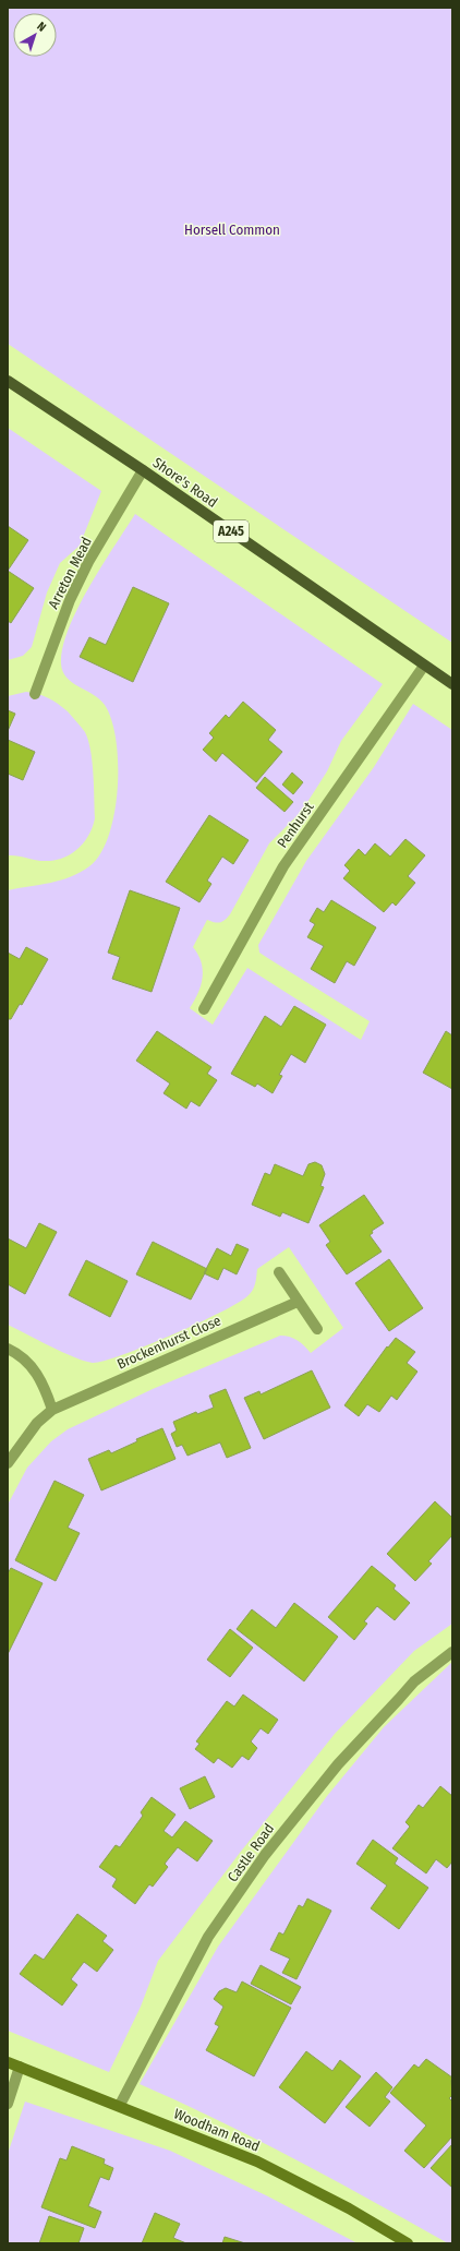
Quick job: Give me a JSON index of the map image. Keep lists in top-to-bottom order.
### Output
{
  "streets": {
    "main road": ["Shore's Road", "A245"],
    "street": [
      "Arreton Mead",
      "Penhurst",
      "Brockenhurst Close",
      "Castle Road",
      "Woodham Road"
    ]
  },
  "crossings": [
    ["Shore's Road", "Arreton Mead"],
    ["Shore's Road", "Penhurst"],
    ["Castle Road", "Woodham Road"]
  ],
  "parks": ["Horsell Common"],
  "north": "top right"
}
